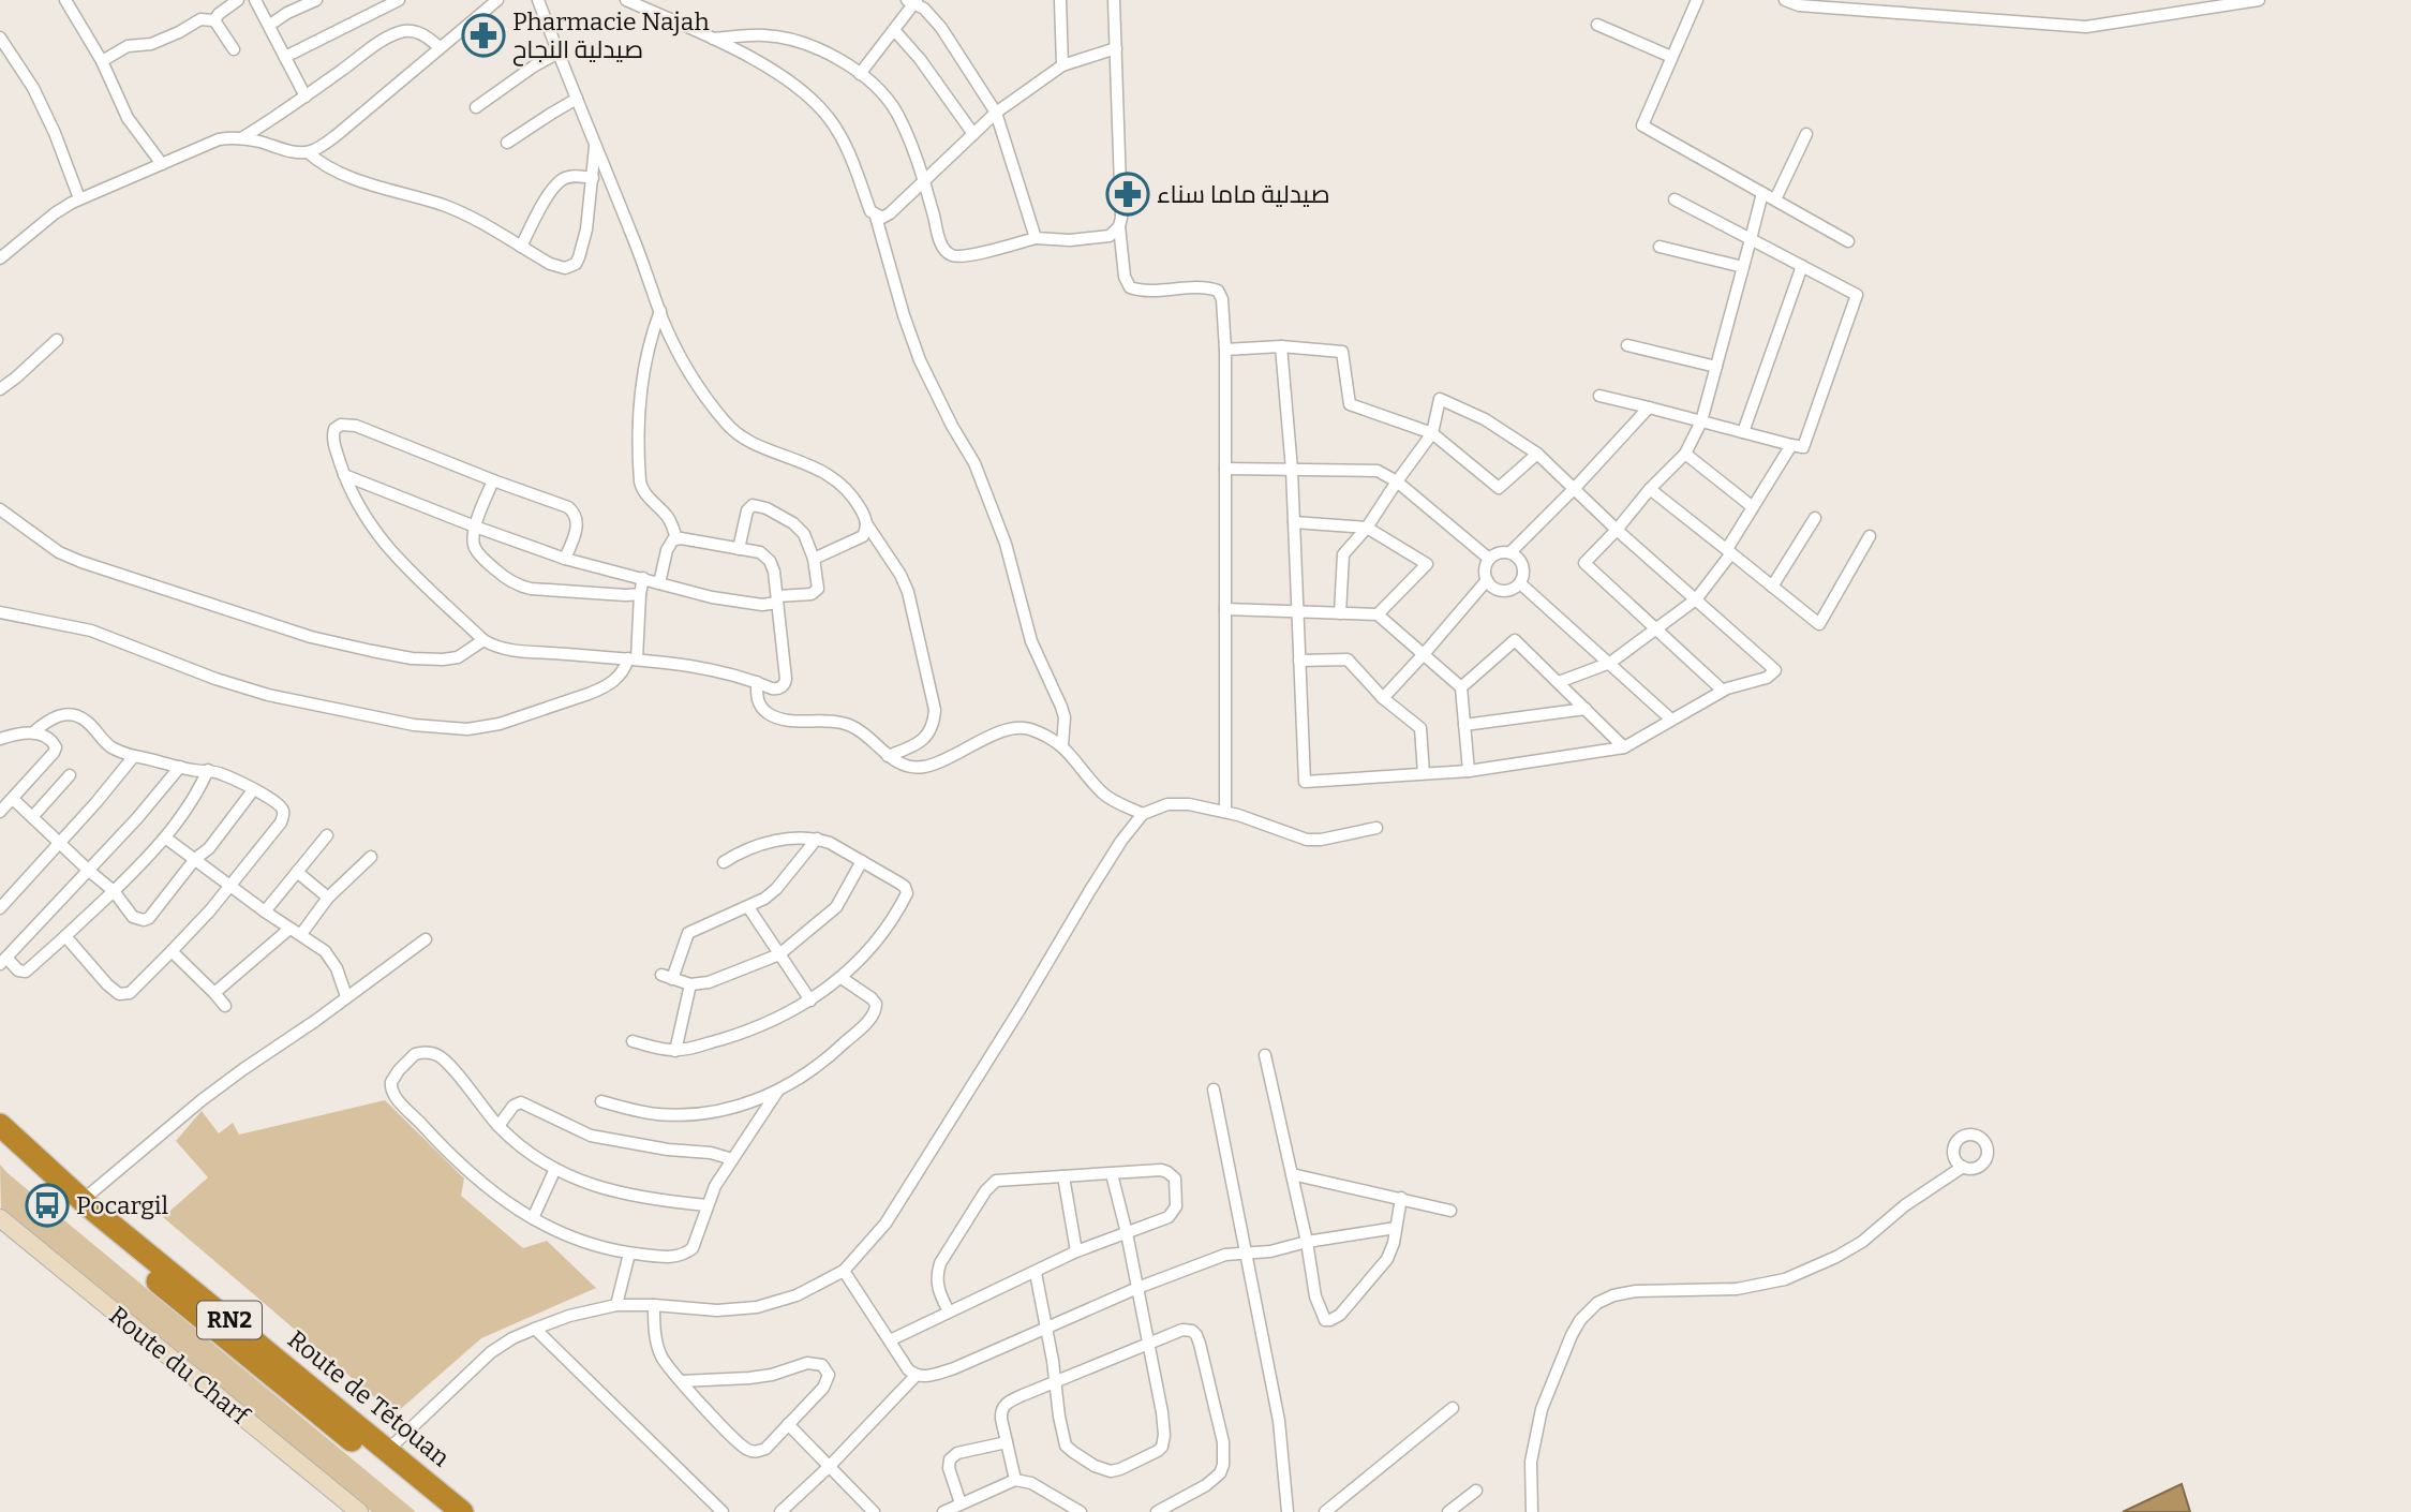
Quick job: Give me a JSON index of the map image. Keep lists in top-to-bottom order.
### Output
{
  "streets": {
    "highway": ["RN2", "Route de Tétouan"],
    "street": ["Route du Charf"]
  },
  "places": {
    "pharmacy": ["Pharmacie Najah صيدلية النجاح", "صيدلية ماما سناء"],
    "bus stop": ["Pocargil"]
  }
}
